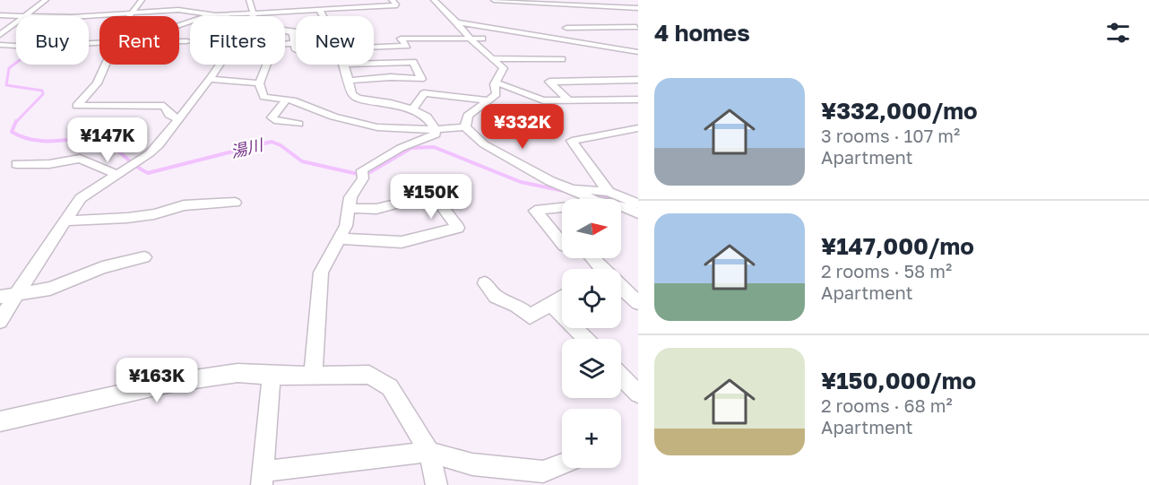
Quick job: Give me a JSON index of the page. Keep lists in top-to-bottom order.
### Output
{
  "water": ["湯川"],
  "north": "right",
  "page": {
    "heading": "4 homes",
    "chip": [
      "Buy",
      "Rent",
      "Filters",
      "New"
    ],
    "list": [
      {
        "name": "¥332,000/mo",
        "note": "3 rooms · 107 m² · Apartment"
      },
      {
        "name": "¥147,000/mo",
        "note": "2 rooms · 58 m² · Apartment"
      },
      {
        "name": "¥150,000/mo",
        "note": "2 rooms · 68 m² · Apartment"
      }
    ],
    "price": [
      "¥332K",
      "¥147K",
      "¥150K",
      "¥163K"
    ],
    "map_buttons": "+"
  }
}
